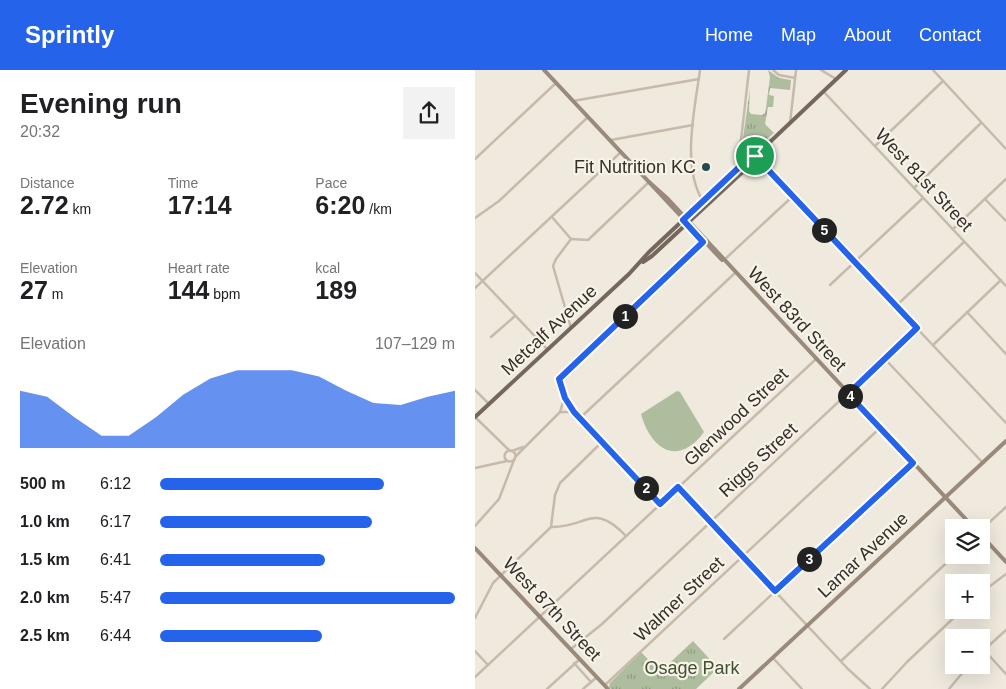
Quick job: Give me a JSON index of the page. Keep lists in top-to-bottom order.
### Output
{
  "streets": {
    "main road": ["Metcalf Avenue"],
    "street": [
      "West 81st Street",
      "West 83rd Street",
      "Glenwood Street",
      "Riggs Street",
      "Lamar Avenue",
      "Walmer Street",
      "West 87th Street"
    ]
  },
  "crossings": [
    ["West 81st Street", "Metcalf Avenue"],
    ["West 83rd Street", "Metcalf Avenue"],
    ["West 83rd Street", "Glenwood Street"],
    ["West 83rd Street", "Riggs Street"],
    ["West 83rd Street", "Lamar Avenue"],
    ["West 83rd Street", "Walmer Street"],
    ["Glenwood Street", "West 87th Street"],
    ["Riggs Street", "West 87th Street"],
    ["Walmer Street", "West 87th Street"]
  ],
  "parks": ["Osage Park"],
  "places": ["Fit Nutrition KC"],
  "page": {
    "header": "Sprintly",
    "nav": [
      "Home",
      "Map",
      "About",
      "Contact"
    ],
    "heading": ["Evening run", "20:32"],
    "stats": [
      ["Distance", "2.72 km"],
      ["Time", "17:14"],
      ["Pace", "6:20 /km"],
      ["Elevation", "27 m"],
      ["Heart rate", "144 bpm"],
      ["kcal", "189"]
    ],
    "pins": [
      "5",
      "1",
      "4",
      "2",
      "3"
    ],
    "chart": ["Elevation", "107–129 m"],
    "list": [
      {
        "name": "500 m",
        "note": "6:12"
      },
      {
        "name": "1.0 km",
        "note": "6:17"
      },
      {
        "name": "1.5 km",
        "note": "6:41"
      },
      {
        "name": "2.0 km",
        "note": "5:47"
      },
      {
        "name": "2.5 km",
        "note": "6:44"
      }
    ],
    "map_buttons": ["+", "−"]
  }
}
